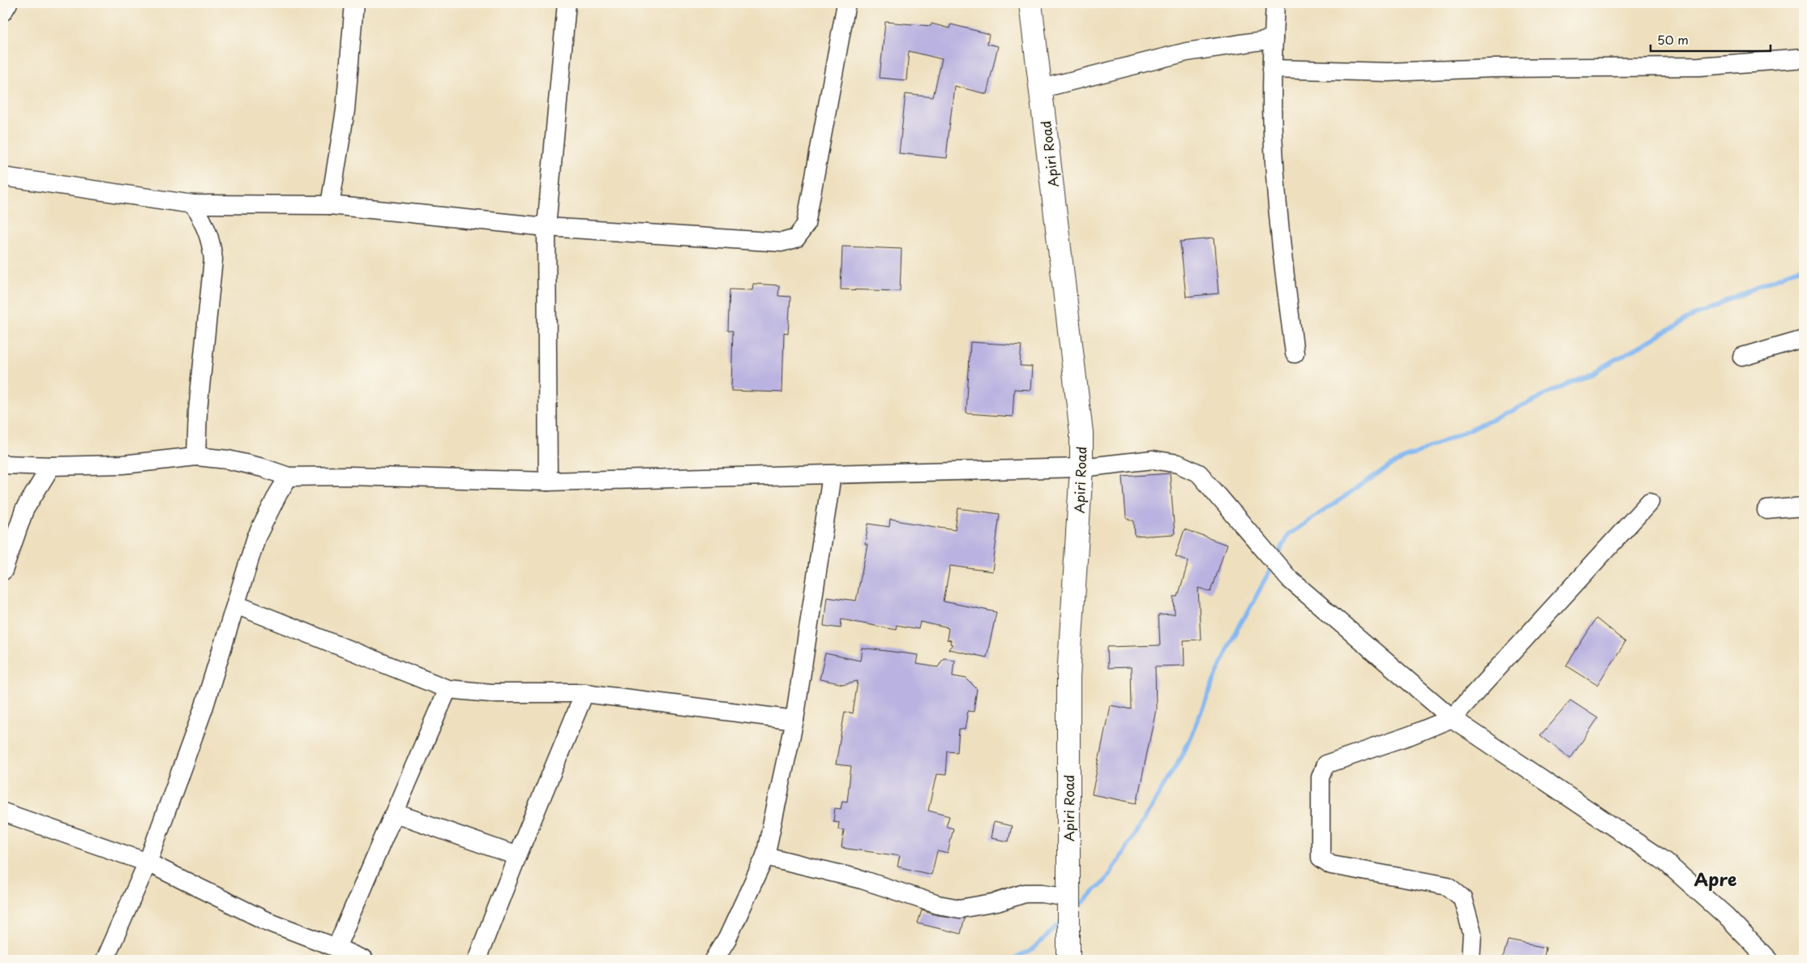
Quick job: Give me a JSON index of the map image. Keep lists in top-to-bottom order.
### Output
{
  "streets": {
    "street": ["Apiri Road"]
  },
  "districts": ["Apre"],
  "scale_bar": "50 m"
}
